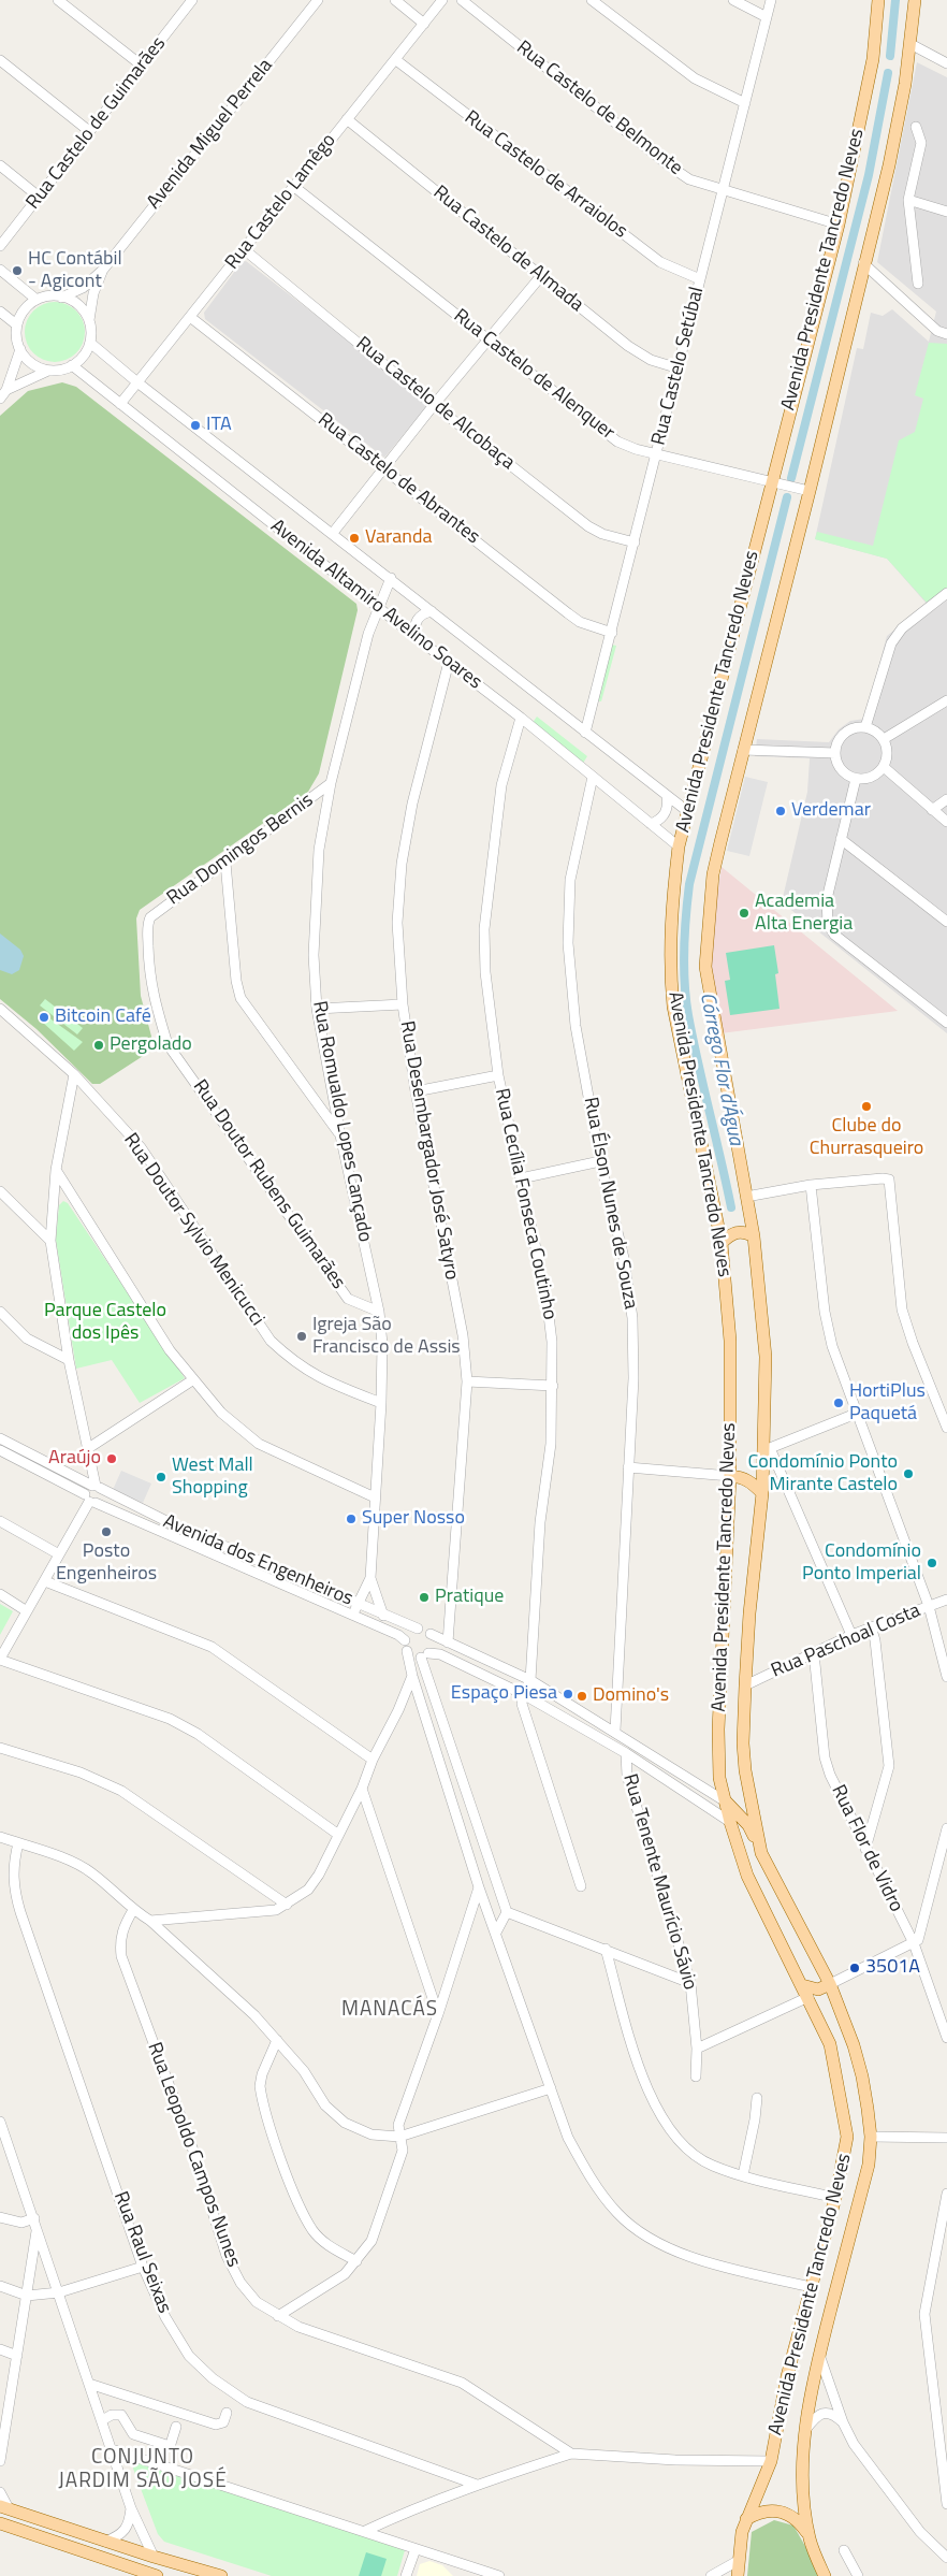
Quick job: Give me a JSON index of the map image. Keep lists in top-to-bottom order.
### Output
{
  "streets": {
    "main road": ["Avenida Presidente Tancredo Neves"],
    "street": [
      "Rua Castelo de Belmonte",
      "Rua Castelo de Guimarães",
      "Avenida Miguel Perrela",
      "Rua Castelo de Arraiolos",
      "Rua Castelo Lamêgo",
      "Rua Castelo de Almada",
      "Rua Castelo Setúbal",
      "Rua Castelo de Alenquer",
      "Rua Castelo de Alcobaça",
      "Rua Castelo de Abrantes",
      "Avenida Altamiro Avelino Soares",
      "Rua Domingos Bernis",
      "Rua Romualdo Lopes Cançado",
      "Rua Desembargador José Satyro",
      "Rua Doutor Rubens Guimarães",
      "Rua Élson Nunes de Souza",
      "Rua Cecília Fonseca Coutinho",
      "Rua Doutor Sylvio Menicucci",
      "Avenida dos Engenheiros",
      "Rua Paschoal Costa",
      "Rua Flor de Vidro",
      "Rua Tenente Maurício Sávio",
      "Rua Leopoldo Campos Nunes",
      "Rua Raul Seixas"
    ]
  },
  "crossings": [
    ["Rua Castelo de Belmonte", "Avenida Presidente Tancredo Neves"],
    ["Rua Castelo de Belmonte", "Rua Castelo Setúbal"],
    ["Avenida Miguel Perrela", "Avenida Altamiro Avelino Soares"],
    ["Rua Castelo de Arraiolos", "Rua Castelo Lamêgo"],
    ["Rua Castelo de Arraiolos", "Rua Castelo Setúbal"],
    ["Rua Castelo Lamêgo", "Rua Castelo de Almada"],
    ["Rua Castelo Lamêgo", "Rua Castelo de Alenquer"],
    ["Rua Castelo Lamêgo", "Rua Castelo de Alcobaça"],
    ["Rua Castelo Lamêgo", "Rua Castelo de Abrantes"],
    ["Rua Castelo Lamêgo", "Avenida Altamiro Avelino Soares"],
    ["Rua Castelo de Almada", "Rua Castelo Setúbal"],
    ["Avenida Presidente Tancredo Neves", "Rua Castelo de Alenquer"],
    ["Avenida Presidente Tancredo Neves", "Avenida Altamiro Avelino Soares"],
    ["Avenida Presidente Tancredo Neves", "Rua Paschoal Costa"],
    ["Avenida Presidente Tancredo Neves", "Rua Leopoldo Campos Nunes"],
    ["Rua Castelo Setúbal", "Rua Castelo de Alenquer"],
    ["Rua Castelo Setúbal", "Rua Castelo de Alcobaça"],
    ["Rua Castelo Setúbal", "Rua Castelo de Abrantes"],
    ["Rua Castelo Setúbal", "Avenida Altamiro Avelino Soares"],
    ["Avenida Altamiro Avelino Soares", "Rua Romualdo Lopes Cançado"],
    ["Avenida Altamiro Avelino Soares", "Rua Desembargador José Satyro"],
    ["Avenida Altamiro Avelino Soares", "Rua Élson Nunes de Souza"],
    ["Avenida Altamiro Avelino Soares", "Rua Cecília Fonseca Coutinho"],
    ["Rua Domingos Bernis", "Rua Romualdo Lopes Cançado"],
    ["Rua Domingos Bernis", "Rua Doutor Rubens Guimarães"],
    ["Rua Romualdo Lopes Cançado", "Rua Doutor Rubens Guimarães"],
    ["Rua Romualdo Lopes Cançado", "Rua Doutor Sylvio Menicucci"],
    ["Rua Romualdo Lopes Cançado", "Avenida dos Engenheiros"],
    ["Rua Paschoal Costa", "Rua Flor de Vidro"]
  ],
  "districts": ["MANACÁS", "CONJUNTO JARDIM SÃO JOSÉ"],
  "water": ["Córrego Flor d'Água"],
  "parks": ["Parque Castelo dos Ipês"],
  "places": [
    "HC Contábil - Agicont",
    "ITA",
    "Varanda",
    "Verdemar",
    "Academia Alta Energia",
    "Bitcoin Café",
    "Pergolado",
    "Clube do Churrasqueiro",
    "Igreja São Francisco de Assis",
    "HortiPlus Paquetá",
    "Araújo",
    "Condomínio Ponto Mirante Castelo",
    "West Mall Shopping",
    "Super Nosso",
    "Posto Engenheiros",
    "Condomínio Ponto Imperial",
    "Pratique",
    "Espaço Piesa",
    "Domino's",
    "3501A"
  ]
}
